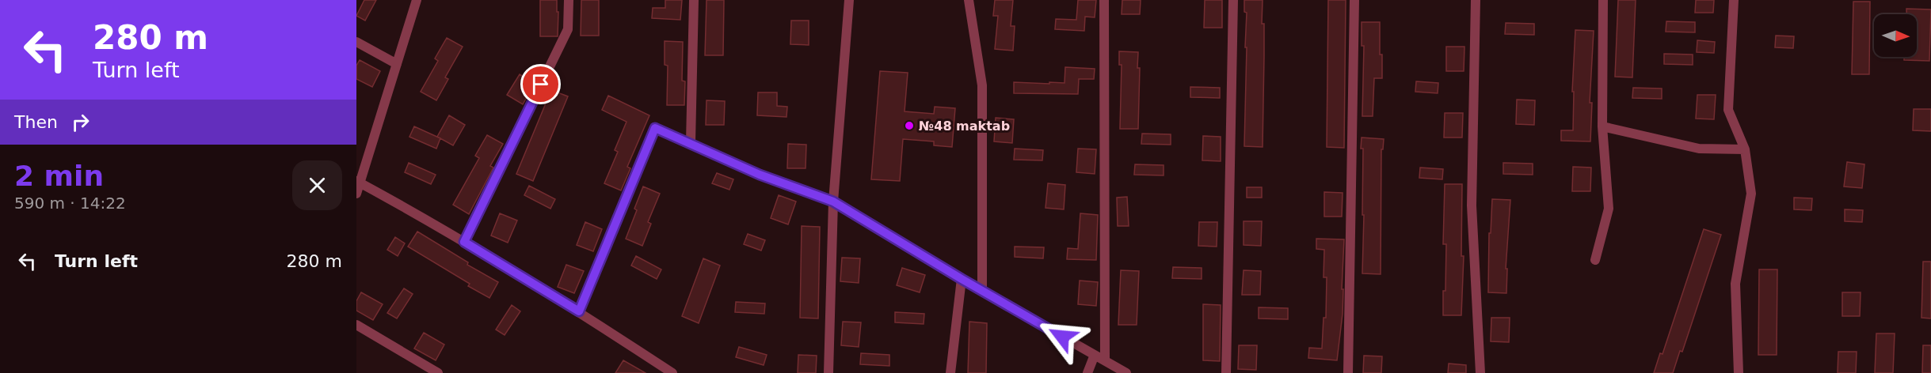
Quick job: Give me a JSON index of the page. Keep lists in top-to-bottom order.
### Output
{
  "places": ["№48 maktab"],
  "north": "right",
  "page": {
    "turn": ["280 m", "Turn left"],
    "then": "Then",
    "heading": ["2 min", "590 m · 14:22"],
    "list": [
      {
        "name": "Turn left",
        "value": "280 m"
      }
    ]
  }
}
